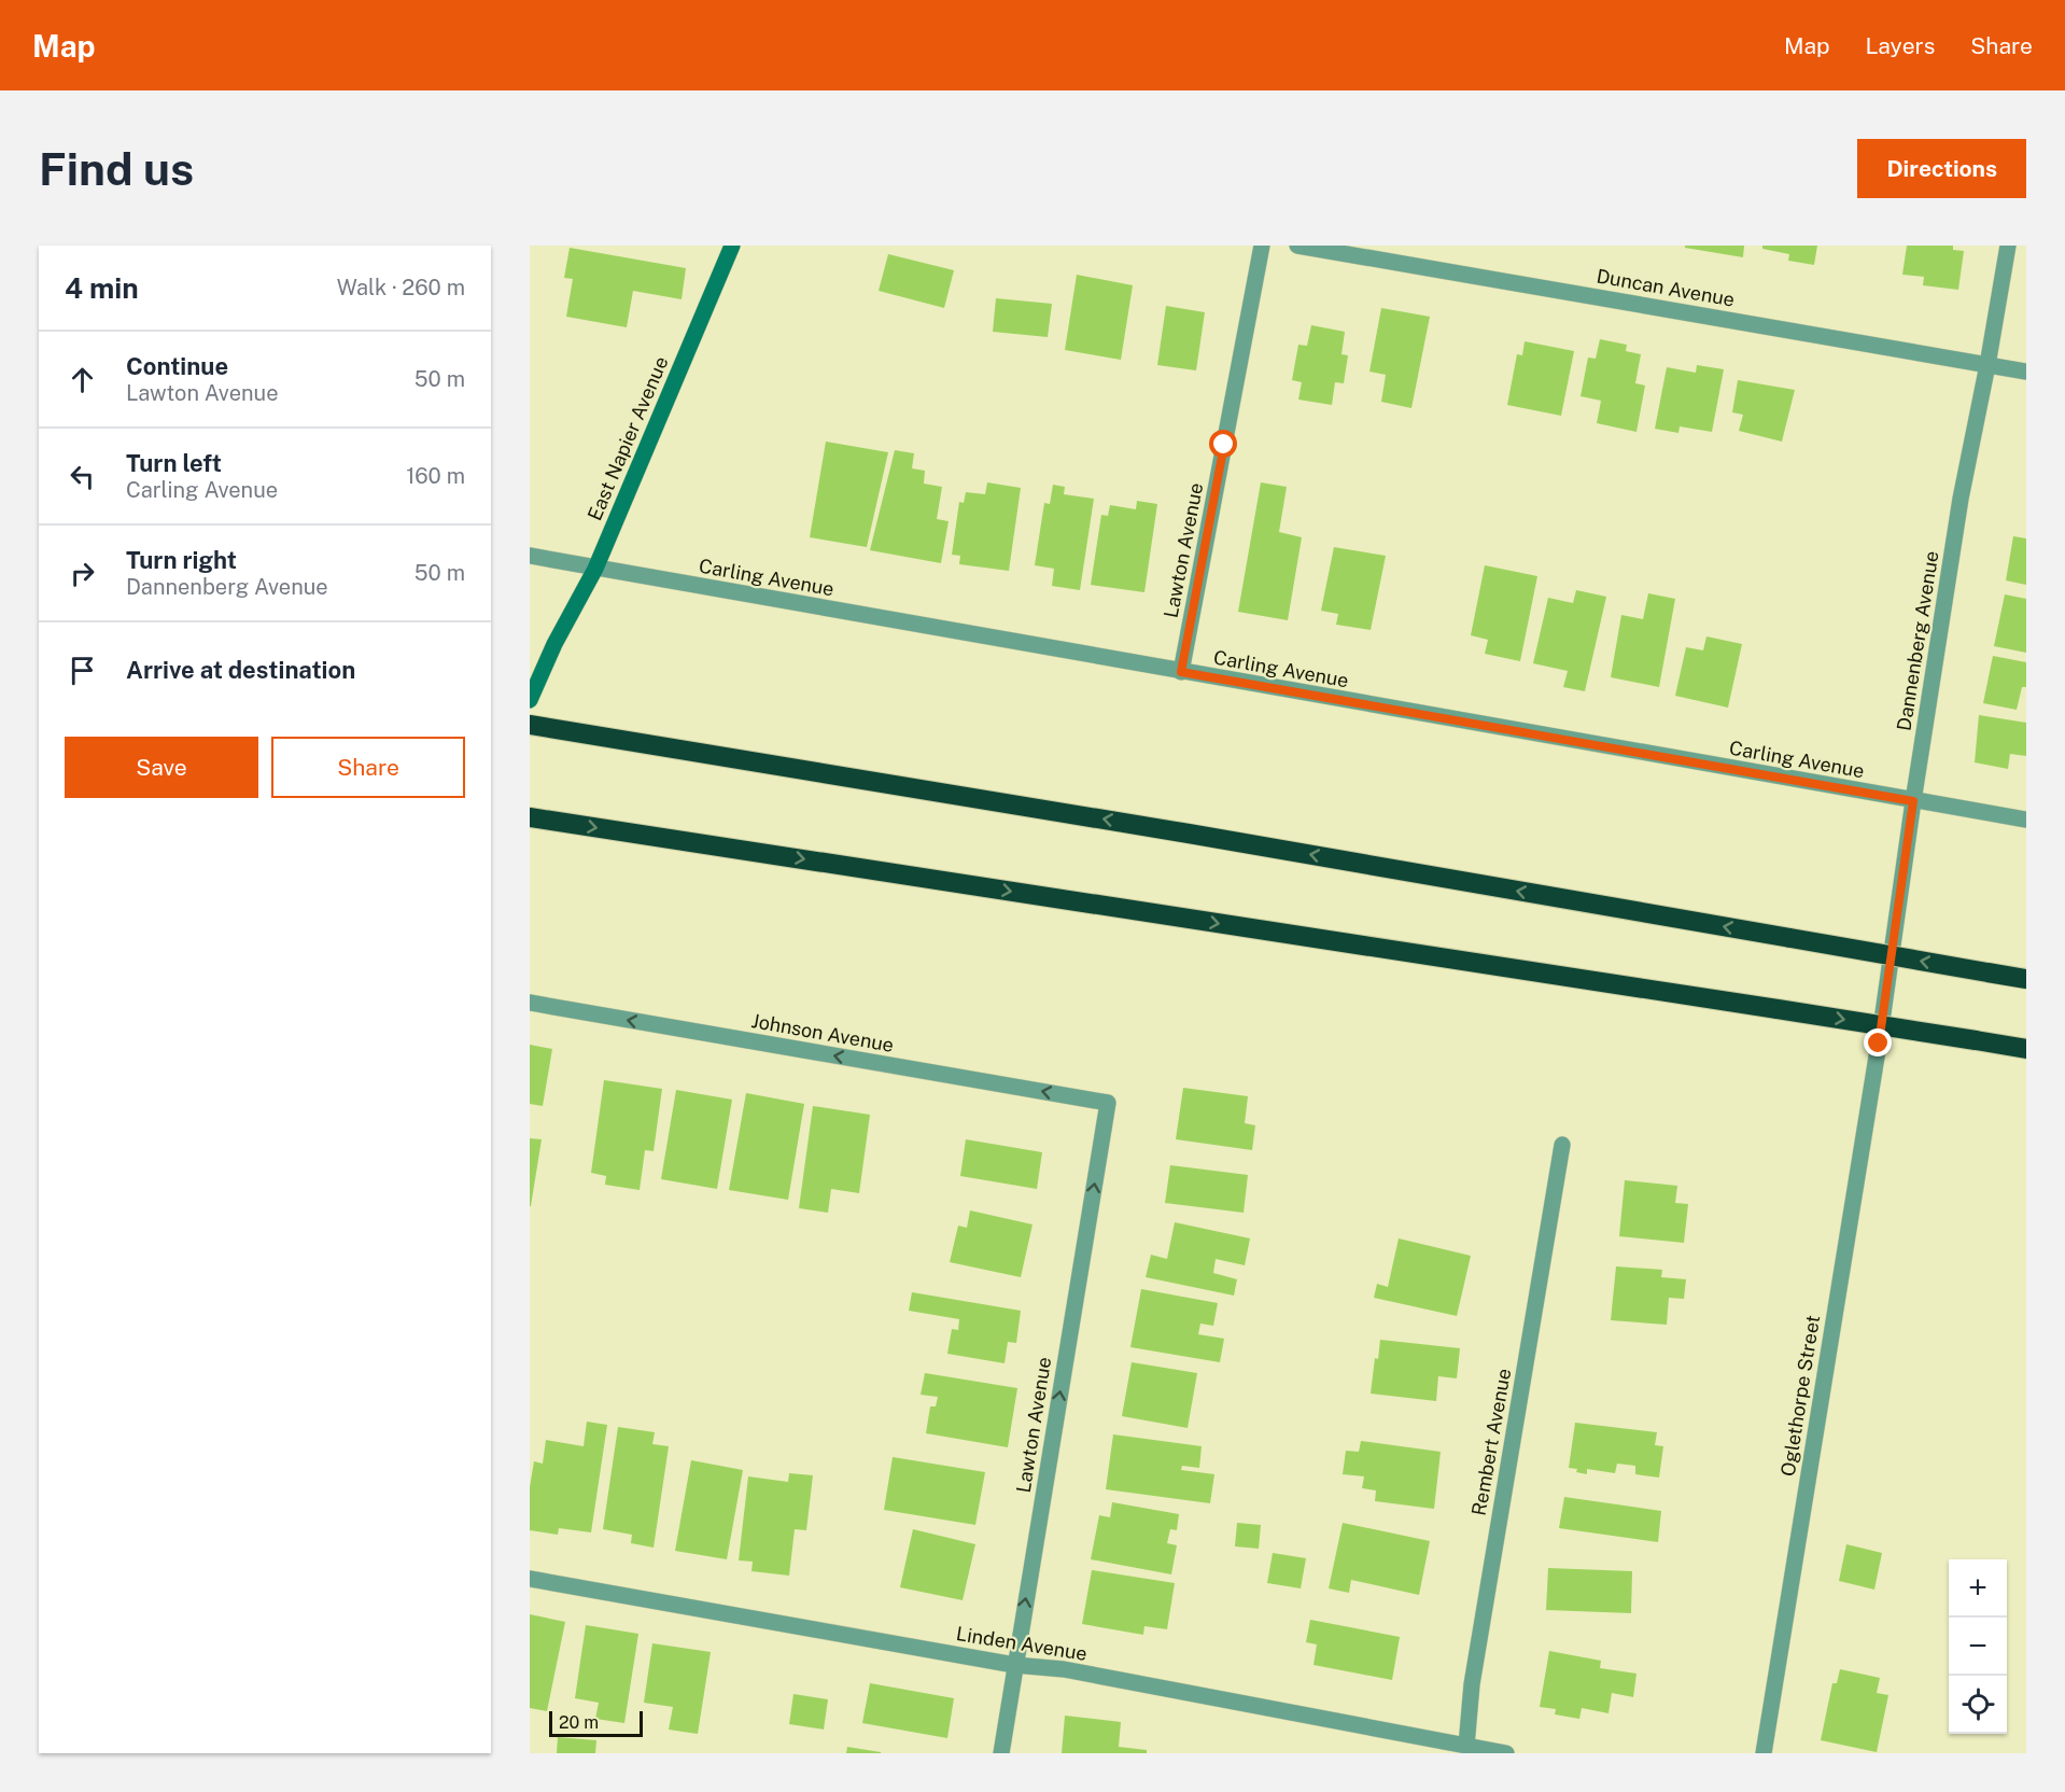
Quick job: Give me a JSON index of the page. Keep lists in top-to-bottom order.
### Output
{
  "streets": {
    "street": [
      "Duncan Avenue",
      "East Napier Avenue",
      "Lawton Avenue",
      "Carling Avenue",
      "Dannenberg Avenue",
      "Johnson Avenue",
      "Oglethorpe Street",
      "Rembert Avenue",
      "Linden Avenue"
    ]
  },
  "crossings": [
    ["Duncan Avenue", "Dannenberg Avenue"],
    ["East Napier Avenue", "Carling Avenue"],
    ["Lawton Avenue", "Carling Avenue"],
    ["Lawton Avenue", "Johnson Avenue"],
    ["Lawton Avenue", "Linden Avenue"],
    ["Carling Avenue", "Dannenberg Avenue"],
    ["Dannenberg Avenue", "Oglethorpe Street"],
    ["Rembert Avenue", "Linden Avenue"]
  ],
  "one_way": ["Lawton Avenue", "Johnson Avenue"],
  "scale_bar": "20 m",
  "page": {
    "header": "Map",
    "nav": ["Map", "Layers", "Share"],
    "buttons": [
      "Directions",
      ["Save", "Share"]
    ],
    "title": "Find us",
    "heading": ["4 min", "Walk · 260 m"],
    "list": [
      ["Continue", "Lawton Avenue", "50 m"],
      ["Turn left", "Carling Avenue", "160 m"],
      ["Turn right", "Dannenberg Avenue", "50 m"],
      "Arrive at destination"
    ],
    "map_buttons": ["+", "−"],
    "scale": "20 m"
  }
}
